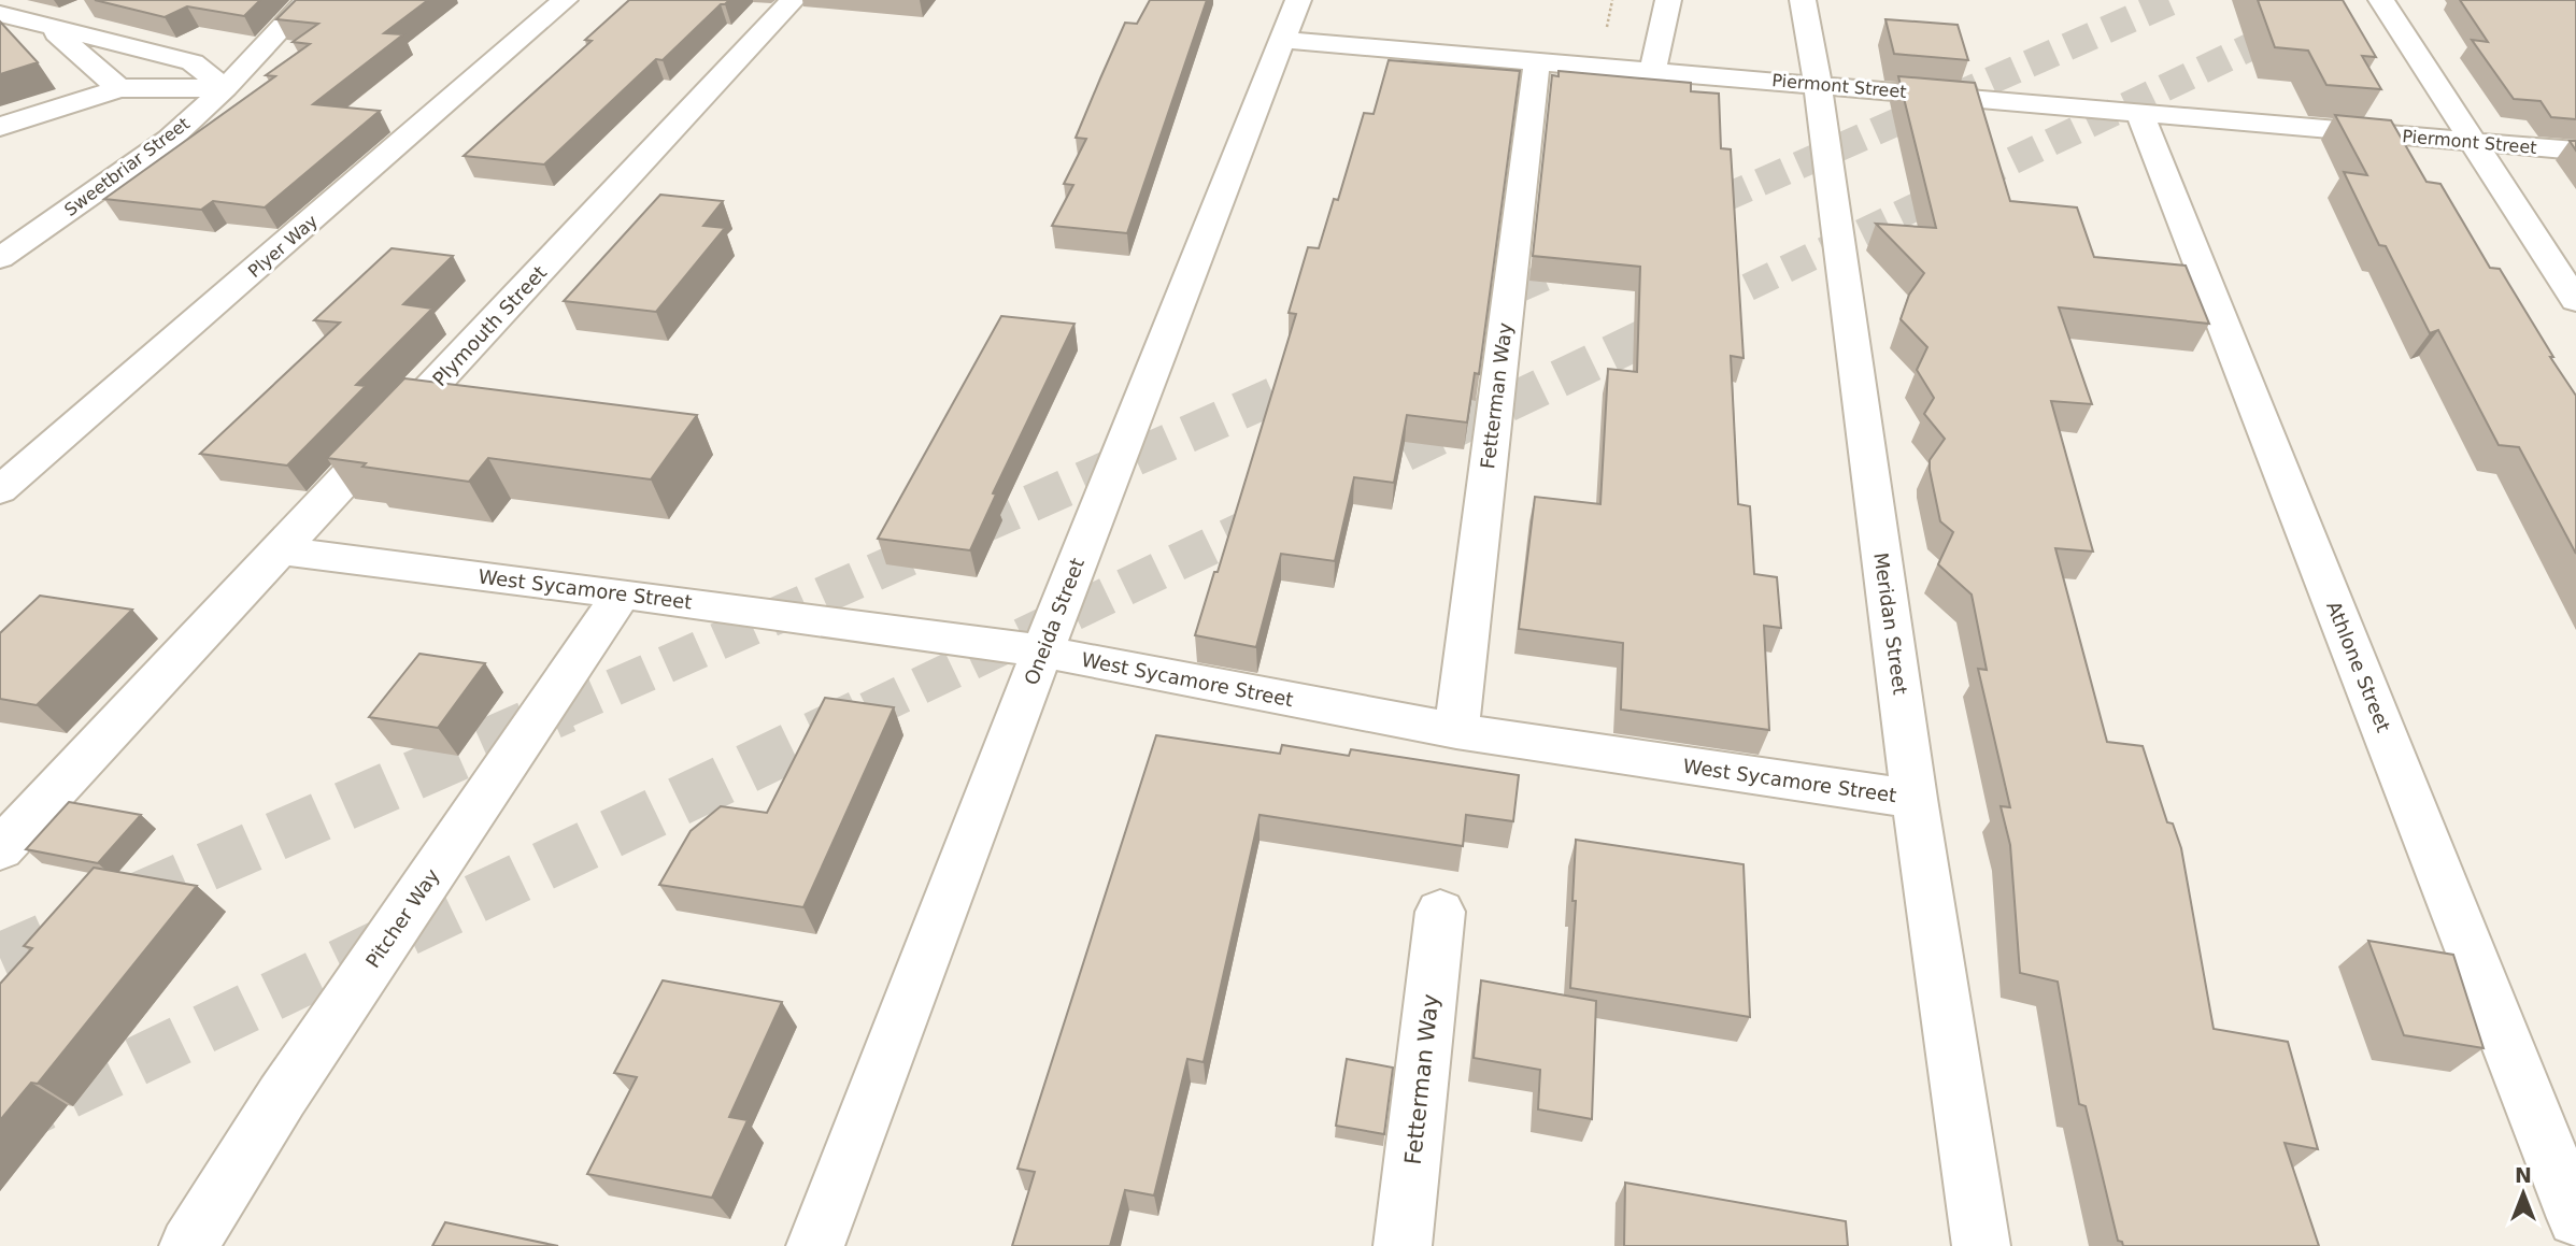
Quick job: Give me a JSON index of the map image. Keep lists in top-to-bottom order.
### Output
{
  "streets": {
    "street": [
      "Piermont Street",
      "Sweetbriar Street",
      "Plyer Way",
      "Plymouth Street",
      "Fetterman Way",
      "West Sycamore Street",
      "Oneida Street",
      "Meridan Street",
      "Athlone Street",
      "Pitcher Way"
    ]
  },
  "crossings": [
    ["Piermont Street", "Fetterman Way"],
    ["Piermont Street", "Oneida Street"],
    ["Piermont Street", "Meridan Street"],
    ["Piermont Street", "Athlone Street"],
    ["Plymouth Street", "West Sycamore Street"],
    ["Fetterman Way", "West Sycamore Street"],
    ["West Sycamore Street", "Oneida Street"],
    ["West Sycamore Street", "Meridan Street"],
    ["West Sycamore Street", "Pitcher Way"]
  ],
  "north": "top"
}
